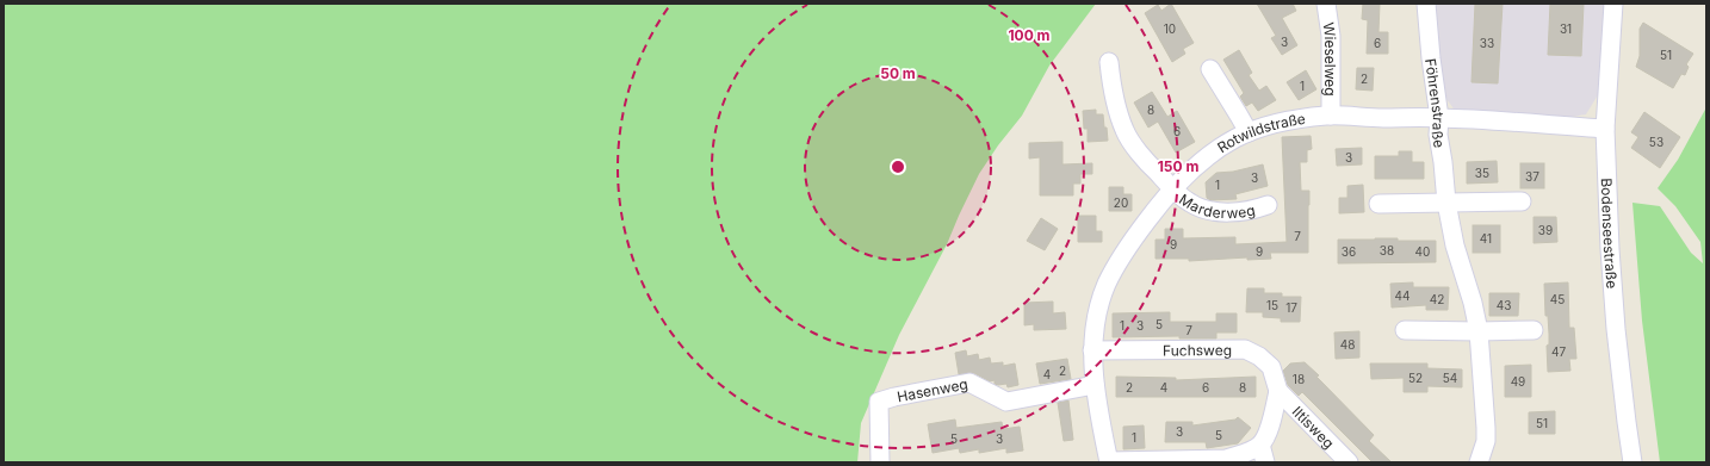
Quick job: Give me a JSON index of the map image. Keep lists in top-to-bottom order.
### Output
{
  "streets": {
    "street": [
      "Wieselweg",
      "Föhrenstraße",
      "Rotwildstraße",
      "Marderweg",
      "Bodenseestraße",
      "Fuchsweg",
      "Hasenweg",
      "Iltisweg"
    ]
  },
  "crossings": [
    ["Wieselweg", "Rotwildstraße"],
    ["Föhrenstraße", "Rotwildstraße"],
    ["Rotwildstraße", "Marderweg"],
    ["Rotwildstraße", "Bodenseestraße"],
    ["Rotwildstraße", "Fuchsweg"],
    ["Rotwildstraße", "Hasenweg"],
    ["Fuchsweg", "Iltisweg"]
  ],
  "house_numbers": [
    "10",
    "31",
    "3",
    "6",
    "33",
    "51",
    "2",
    "1",
    "8",
    "6",
    "53",
    "3",
    "35",
    "37",
    "3",
    "1",
    "20",
    "39",
    "7",
    "41",
    "9",
    "38",
    "9",
    "36",
    "40",
    "44",
    "42",
    "45",
    "15",
    "43",
    "17",
    "5",
    "1",
    "3",
    "7",
    "48",
    "47",
    "2",
    "4",
    "52",
    "54",
    "18",
    "49",
    "2",
    "4",
    "6",
    "8",
    "51",
    "3",
    "5",
    "1",
    "5",
    "3"
  ],
  "rings": ["100 m", "50 m", "150 m"]
}
